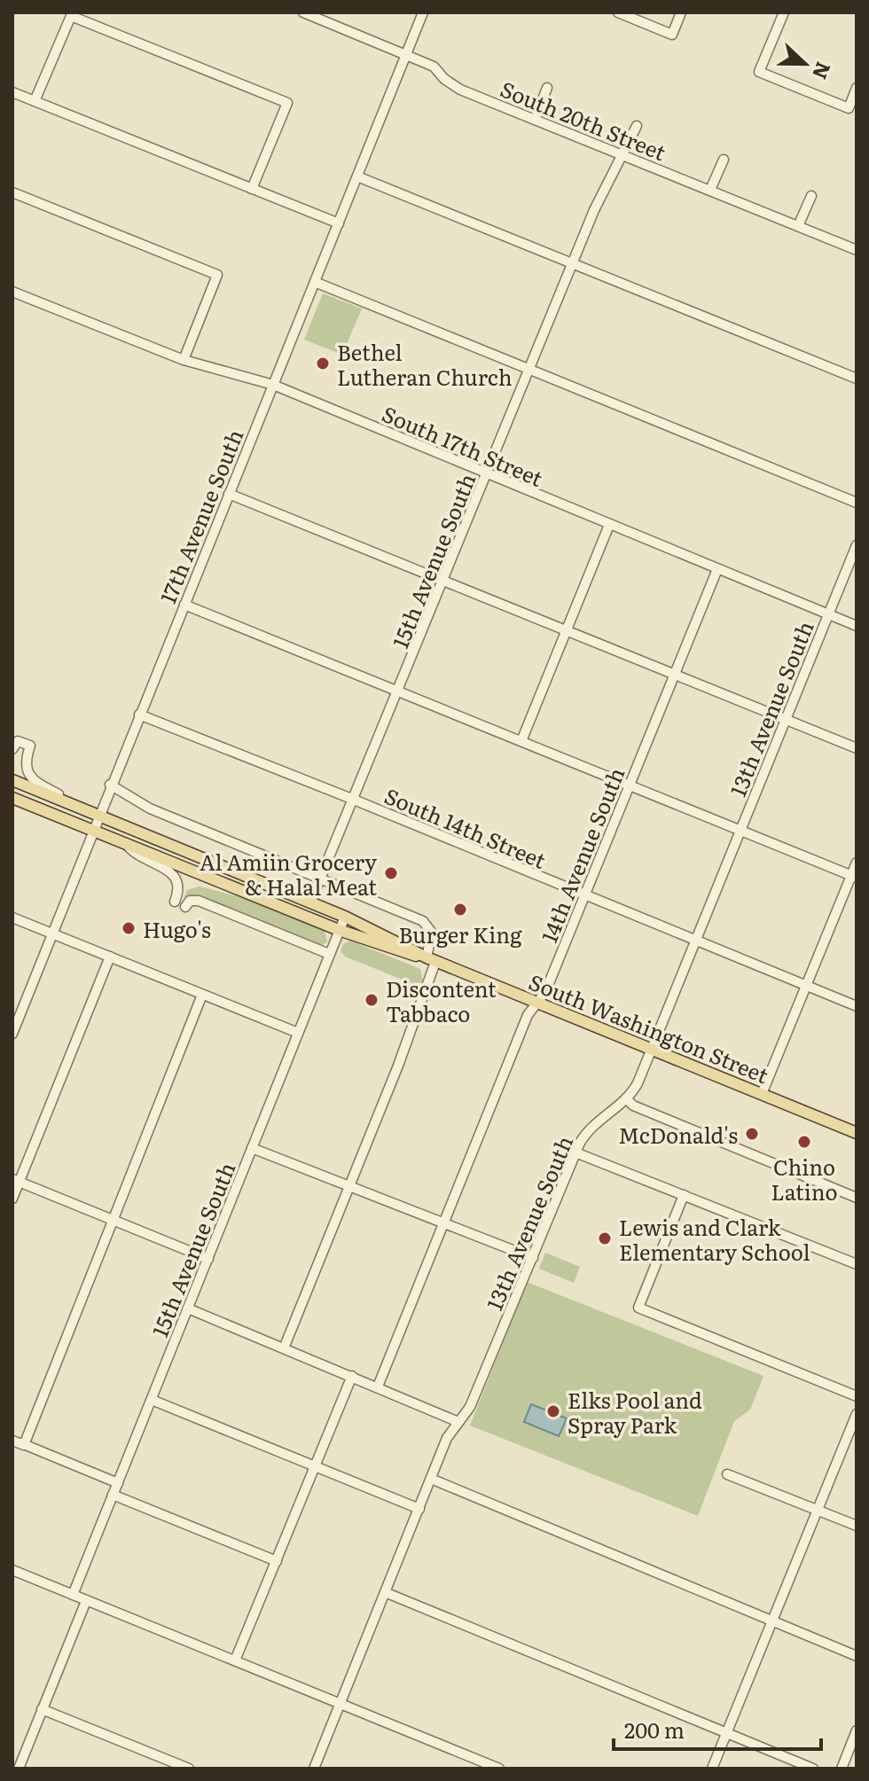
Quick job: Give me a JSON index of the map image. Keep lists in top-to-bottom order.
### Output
{
  "streets": {
    "main road": ["South Washington Street"],
    "street": [
      "South 20th Street",
      "South 17th Street",
      "17th Avenue South",
      "15th Avenue South",
      "13th Avenue South",
      "South 14th Street",
      "14th Avenue South"
    ]
  },
  "crossings": [
    ["South 20th Street", "17th Avenue South"],
    ["South 20th Street", "15th Avenue South"],
    ["South 17th Street", "17th Avenue South"],
    ["South 17th Street", "15th Avenue South"],
    ["South 17th Street", "13th Avenue South"],
    ["South 17th Street", "14th Avenue South"],
    ["17th Avenue South", "South 14th Street"],
    ["17th Avenue South", "South Washington Street"],
    ["15th Avenue South", "South 14th Street"],
    ["15th Avenue South", "South Washington Street"],
    ["13th Avenue South", "South 14th Street"],
    ["13th Avenue South", "South Washington Street"],
    ["South 14th Street", "14th Avenue South"],
    ["14th Avenue South", "South Washington Street"]
  ],
  "places": [
    "Bethel Lutheran Church",
    "Al Amiin Grocery & Halal Meat",
    "Burger King",
    "Hugo's",
    "Discontent Tabbaco",
    "McDonald's",
    "Chino Latino",
    "Lewis and Clark Elementary School",
    "Elks Pool and Spray Park"
  ],
  "scale_bar": "200 m",
  "north": "right"
}
